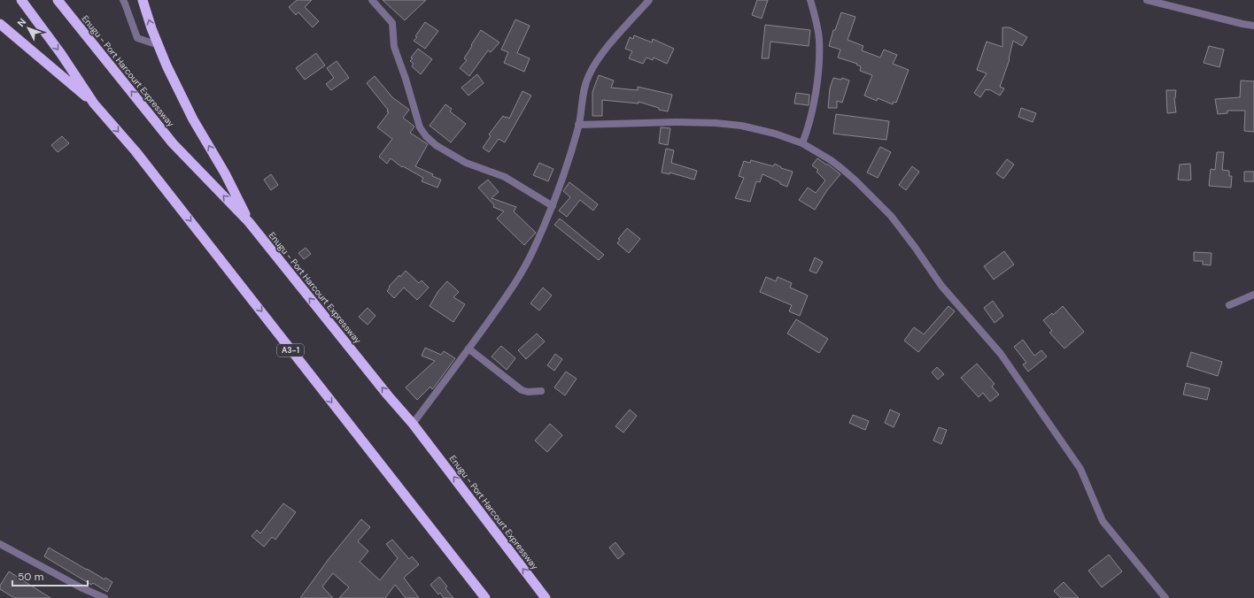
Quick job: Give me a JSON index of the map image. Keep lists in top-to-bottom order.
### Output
{
  "streets": {
    "highway": ["Enugu - Port Harcourt Expressway", "A3-1"]
  },
  "scale_bar": "50 m",
  "north": "top left"
}
